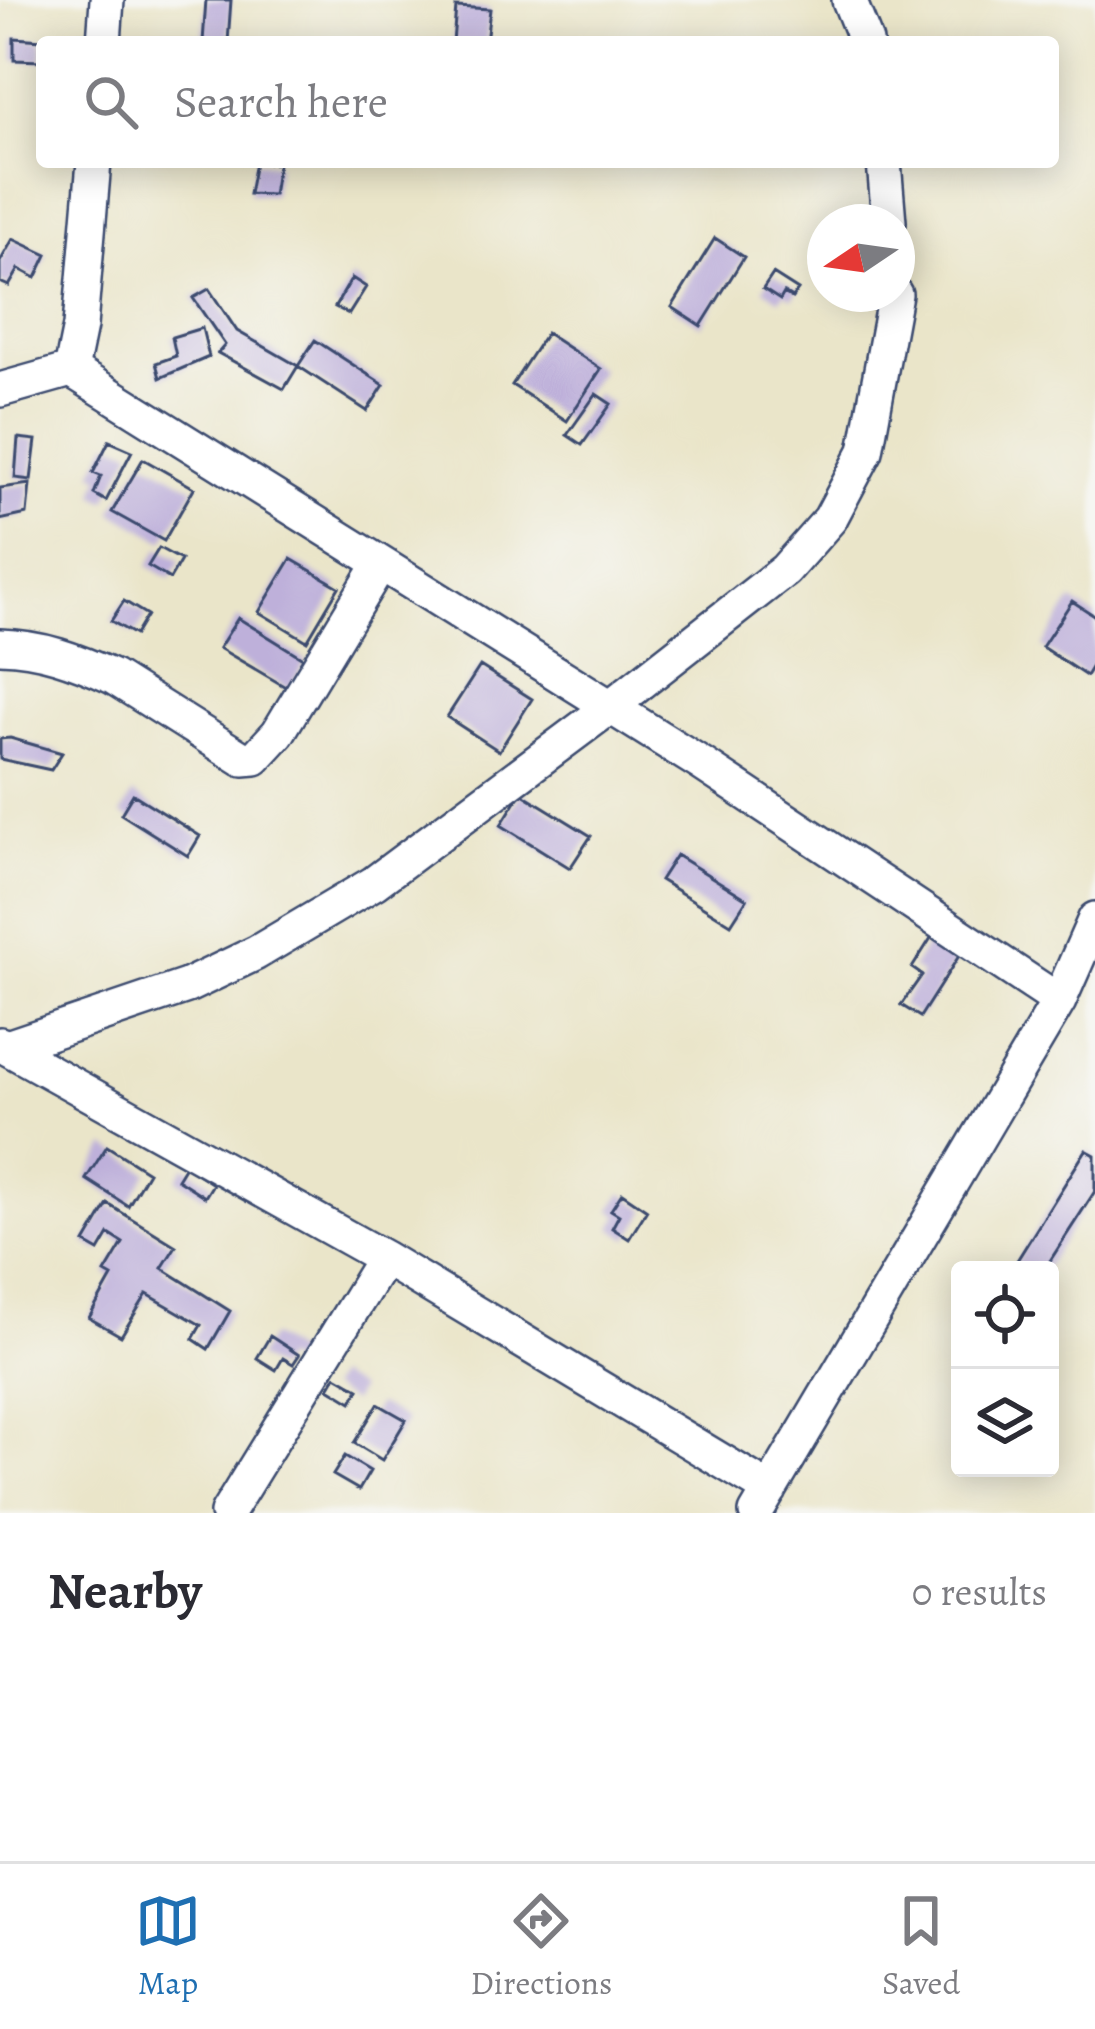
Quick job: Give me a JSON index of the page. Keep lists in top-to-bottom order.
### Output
{
  "north": "left",
  "page": {
    "search": "Search here",
    "heading": ["Nearby", "0 results"],
    "nav": ["Map", "Directions", "Saved"]
  }
}
